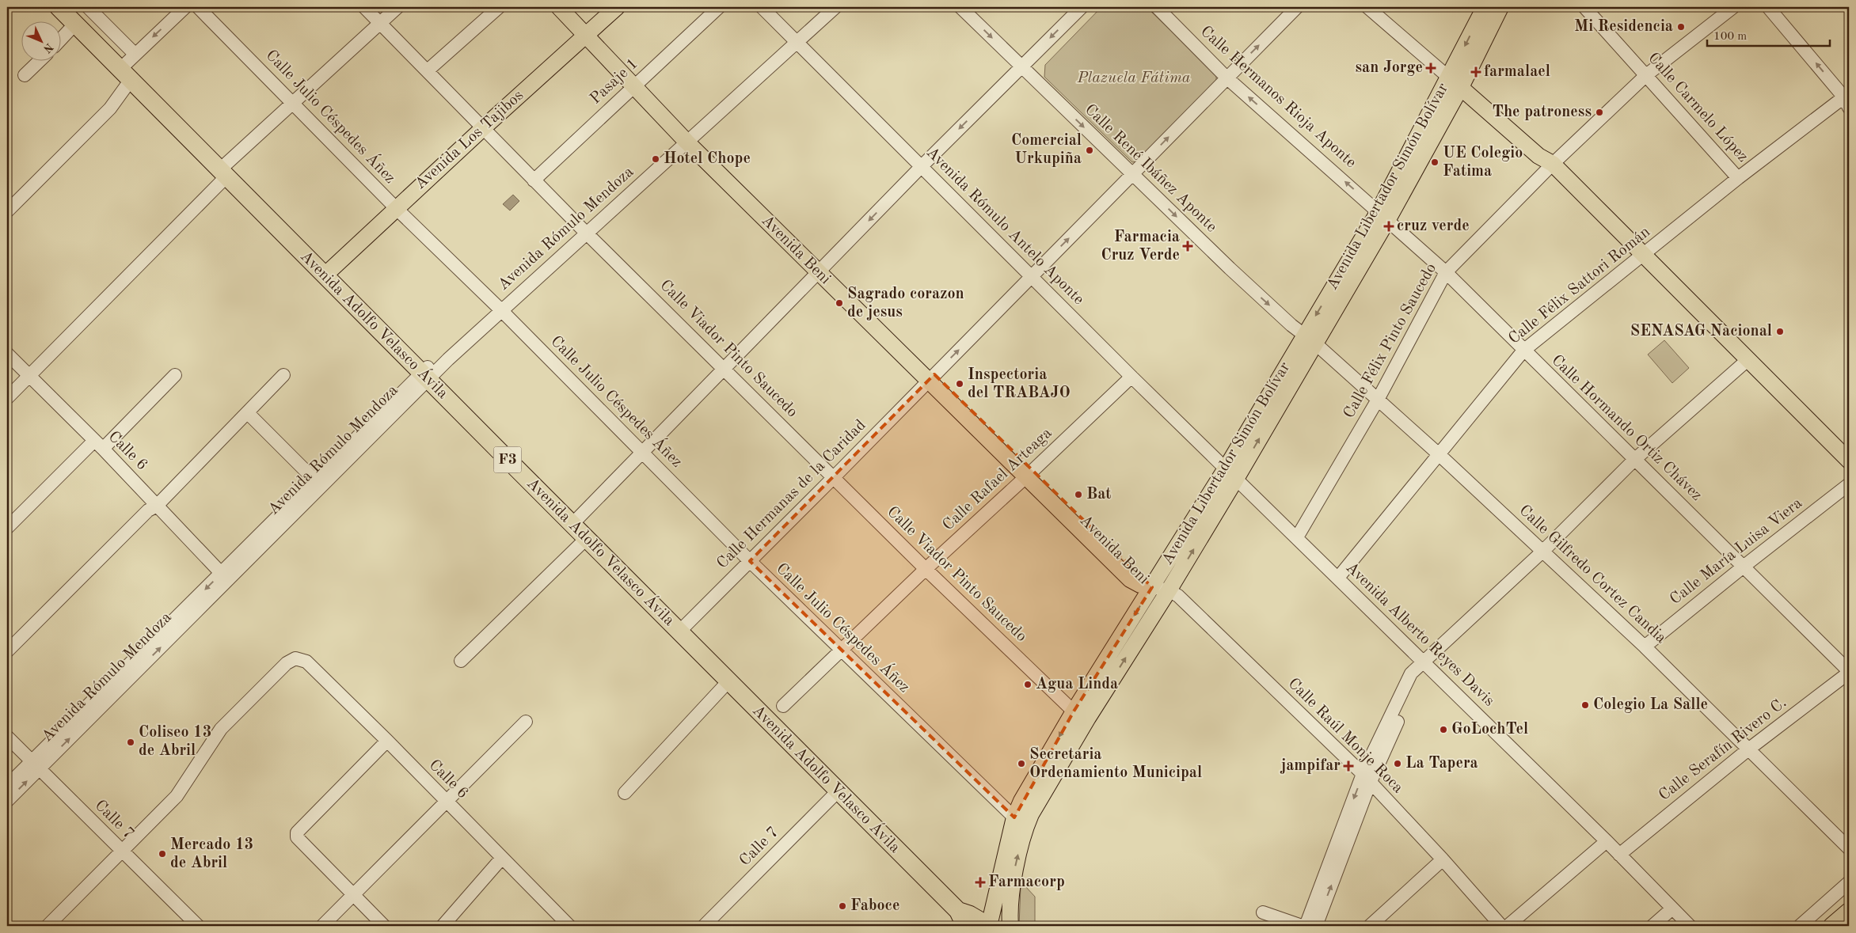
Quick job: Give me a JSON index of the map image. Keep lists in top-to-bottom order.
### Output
{
  "streets": {
    "highway": ["Avenida Adolfo Velasco Ávila", "F3"],
    "main road": ["Avenida Los Tajibos", "Avenida Libertador Simón Bolívar", "Avenida Beni"],
    "street": [
      "Pasaje 1",
      "Calle Hermanos Rioja Aponte",
      "Calle Carmelo López",
      "Calle Julio Céspedes Áñez",
      "Calle René Ibáñez Aponte",
      "Avenida Rómulo Antelo Aponte",
      "Avenida Rómulo Mendoza",
      "Calle Félix Sattori Román",
      "Calle Félix Pinto Saucedo",
      "Calle Viador Pinto Saucedo",
      "Calle Hormando Ortiz Chávez",
      "Calle 6",
      "Calle Rafael Arteaga",
      "Calle Hermanas de la Caridad",
      "Calle María Luisa Viera",
      "Calle Gilfredo Cortez Candia",
      "Avenida Alberto Reyes Davis",
      "Calle Raúl Monje Roca",
      "Calle Serafín Rivero C.",
      "Calle 7"
    ]
  },
  "crossings": [
    ["Pasaje 1", "Avenida Beni"],
    ["Pasaje 1", "Calle Viador Pinto Saucedo"],
    ["Calle Hermanos Rioja Aponte", "Avenida Libertador Simón Bolívar"],
    ["Calle Hermanos Rioja Aponte", "Calle Hormando Ortiz Chávez"],
    ["Calle Hermanos Rioja Aponte", "Calle Hermanas de la Caridad"],
    ["Calle Carmelo López", "Calle Félix Sattori Román"],
    ["Calle Carmelo López", "Calle Félix Pinto Saucedo"],
    ["Calle Julio Céspedes Áñez", "Avenida Los Tajibos"],
    ["Calle Julio Céspedes Áñez", "Avenida Libertador Simón Bolívar"],
    ["Calle Julio Céspedes Áñez", "Avenida Rómulo Mendoza"],
    ["Calle Julio Céspedes Áñez", "Calle Rafael Arteaga"],
    ["Calle Julio Céspedes Áñez", "Calle Hermanas de la Caridad"],
    ["Avenida Los Tajibos", "Avenida Beni"],
    ["Avenida Los Tajibos", "Avenida Adolfo Velasco Ávila"],
    ["Avenida Los Tajibos", "Calle Viador Pinto Saucedo"],
    ["Calle René Ibáñez Aponte", "Avenida Libertador Simón Bolívar"],
    ["Calle René Ibáñez Aponte", "Calle Hermanas de la Caridad"],
    ["Calle René Ibáñez Aponte", "Calle Gilfredo Cortez Candia"],
    ["Avenida Libertador Simón Bolívar", "Avenida Rómulo Antelo Aponte"],
    ["Avenida Libertador Simón Bolívar", "Avenida Beni"],
    ["Avenida Libertador Simón Bolívar", "Avenida Adolfo Velasco Ávila"],
    ["Avenida Libertador Simón Bolívar", "Calle Viador Pinto Saucedo"],
    ["Avenida Libertador Simón Bolívar", "Calle Hormando Ortiz Chávez"],
    ["Avenida Libertador Simón Bolívar", "Calle Gilfredo Cortez Candia"],
    ["Avenida Libertador Simón Bolívar", "Avenida Alberto Reyes Davis"],
    ["Avenida Libertador Simón Bolívar", "Calle Raúl Monje Roca"],
    ["Avenida Rómulo Antelo Aponte", "Avenida Rómulo Mendoza"],
    ["Avenida Rómulo Antelo Aponte", "Calle Rafael Arteaga"],
    ["Avenida Rómulo Antelo Aponte", "Calle Hermanas de la Caridad"],
    ["Avenida Rómulo Antelo Aponte", "Avenida Alberto Reyes Davis"],
    ["Avenida Rómulo Mendoza", "Avenida Beni"],
    ["Avenida Rómulo Mendoza", "Avenida Adolfo Velasco Ávila"],
    ["Avenida Rómulo Mendoza", "Calle Viador Pinto Saucedo"],
    ["Avenida Rómulo Mendoza", "Calle 6"],
    ["Avenida Rómulo Mendoza", "Calle 7"],
    ["Avenida Beni", "Calle Rafael Arteaga"],
    ["Avenida Beni", "Calle Hermanas de la Caridad"],
    ["Avenida Beni", "Calle Raúl Monje Roca"],
    ["Calle Félix Sattori Román", "Calle Hormando Ortiz Chávez"],
    ["Calle Félix Sattori Román", "Calle Gilfredo Cortez Candia"],
    ["Calle Félix Sattori Román", "Avenida Alberto Reyes Davis"],
    ["Avenida Adolfo Velasco Ávila", "Calle Hermanas de la Caridad"],
    ["Avenida Adolfo Velasco Ávila", "Calle 7"],
    ["Calle Félix Pinto Saucedo", "Calle Hormando Ortiz Chávez"],
    ["Calle Félix Pinto Saucedo", "Calle Gilfredo Cortez Candia"],
    ["Calle Félix Pinto Saucedo", "Avenida Alberto Reyes Davis"],
    ["Calle Viador Pinto Saucedo", "Calle Rafael Arteaga"],
    ["Calle Viador Pinto Saucedo", "Calle Hermanas de la Caridad"],
    ["Calle Hormando Ortiz Chávez", "Calle María Luisa Viera"],
    ["Calle Hormando Ortiz Chávez", "Calle Serafín Rivero C."],
    ["Calle 6", "Calle 7"],
    ["Calle María Luisa Viera", "Calle Gilfredo Cortez Candia"],
    ["Calle Gilfredo Cortez Candia", "Calle Serafín Rivero C."],
    ["Avenida Alberto Reyes Davis", "Calle Serafín Rivero C."]
  ],
  "one_way": ["Calle Hermanos Rioja Aponte", "Calle René Ibáñez Aponte", "Calle Hermanas de la Caridad"],
  "parks": ["Plazuela Fátima"],
  "places": {
    "other": [
      "Mi Residencia",
      "The patroness",
      "Comercial Urkupiña",
      "Hotel Chope",
      "UE Colegio Fatima",
      "Sagrado corazon de jesus",
      "SENASAG Nacional",
      "Inspectoria del TRABAJO",
      "Bat",
      "Agua Linda",
      "Colegio La Salle",
      "GoLochTel",
      "Coliseo 13 de Abril",
      "Secretaria Ordenamiento Municipal",
      "La Tapera",
      "Mercado 13 de Abril",
      "Faboce"
    ],
    "health": [
      "san Jorge",
      "farmalael",
      "cruz verde",
      "Farmacia Cruz Verde",
      "jampifar",
      "Farmacorp"
    ]
  },
  "scale_bar": "100 m",
  "north": "bottom right"
}
